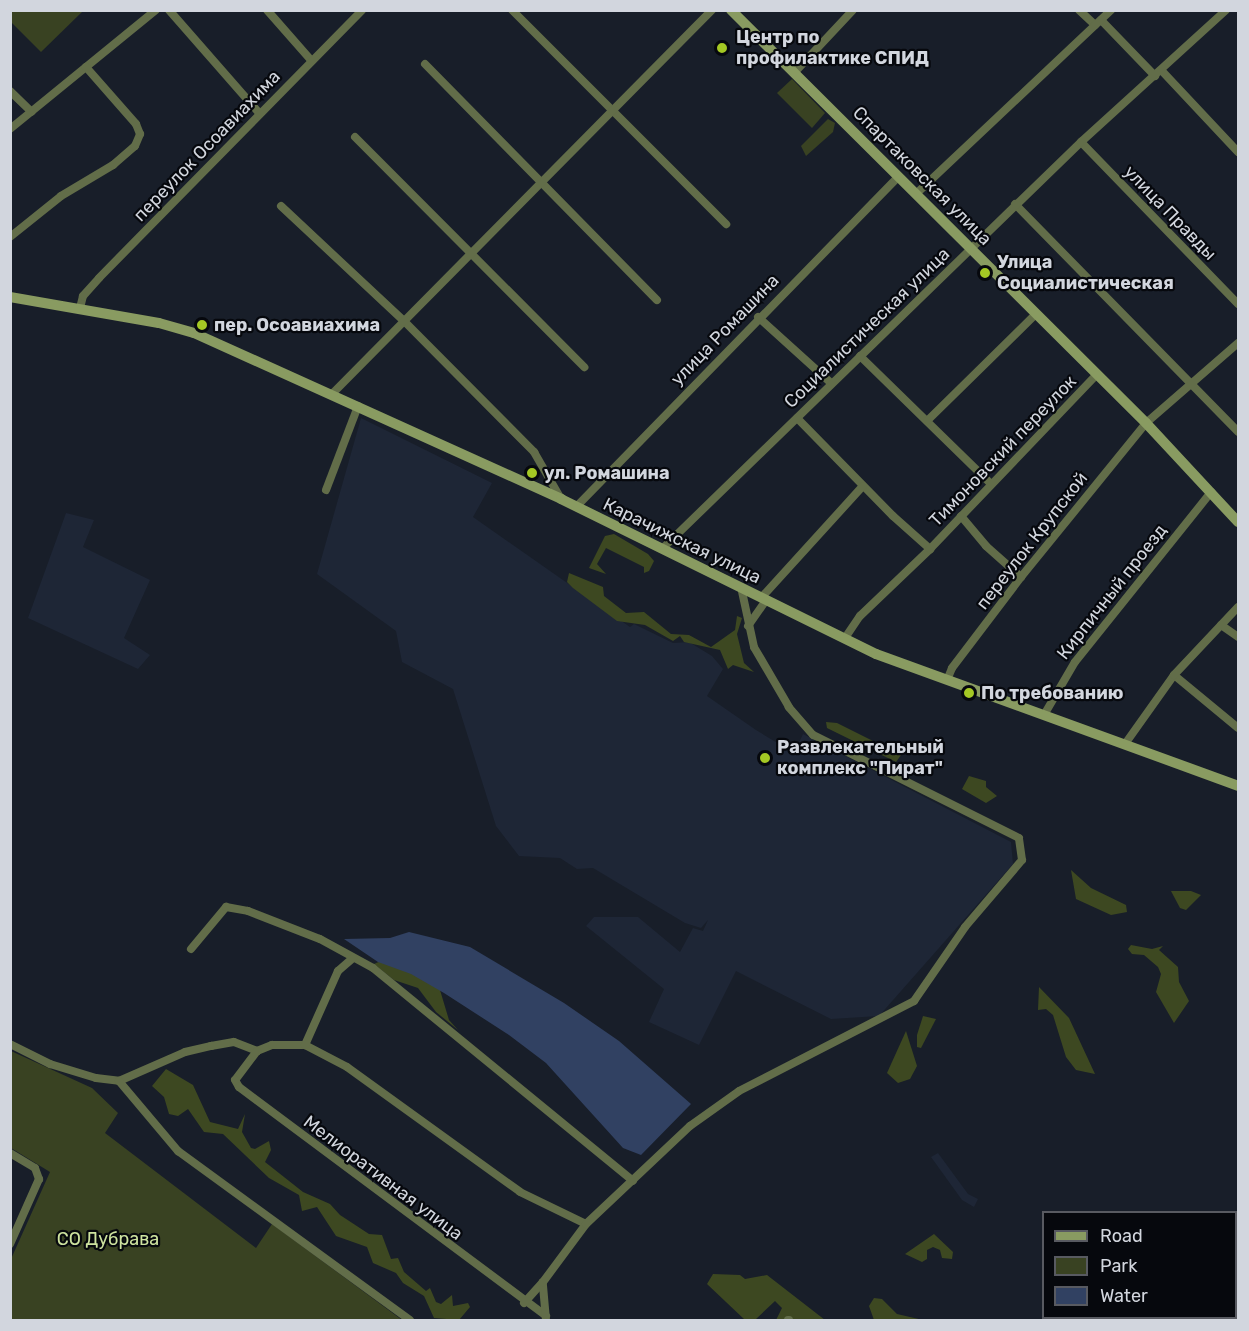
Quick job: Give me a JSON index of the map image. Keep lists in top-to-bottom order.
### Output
{
  "streets": {
    "main road": ["Спартаковская улица", "Карачижская улица"],
    "street": [
      "переулок Осоавиахима",
      "улица Правды",
      "Социалистическая улица",
      "улица Ромашина",
      "Тимоновский переулок",
      "переулок Крупской",
      "Кирпичный проезд",
      "Мелиоративная улица"
    ]
  },
  "crossings": [
    ["переулок Осоавиахима", "Карачижская улица"],
    ["Спартаковская улица", "Социалистическая улица"],
    ["Спартаковская улица", "улица Ромашина"],
    ["Спартаковская улица", "Тимоновский переулок"],
    ["Спартаковская улица", "переулок Крупской"],
    ["Спартаковская улица", "Кирпичный проезд"],
    ["улица Правды", "Социалистическая улица"],
    ["Социалистическая улица", "Тимоновский переулок"],
    ["Социалистическая улица", "Карачижская улица"],
    ["улица Ромашина", "Карачижская улица"],
    ["Тимоновский переулок", "Карачижская улица"],
    ["Карачижская улица", "переулок Крупской"],
    ["Карачижская улица", "Кирпичный проезд"]
  ],
  "parks": ["СО Дубрава"],
  "places": [
    "Центр по профилактике СПИД",
    "Улица Социалистическая",
    "пер. Осоавиахима",
    "ул. Ромашина",
    "По требованию",
    "Развлекательный комплекс \"Пират\""
  ],
  "legend": ["Road", "Park", "Water"]
}
